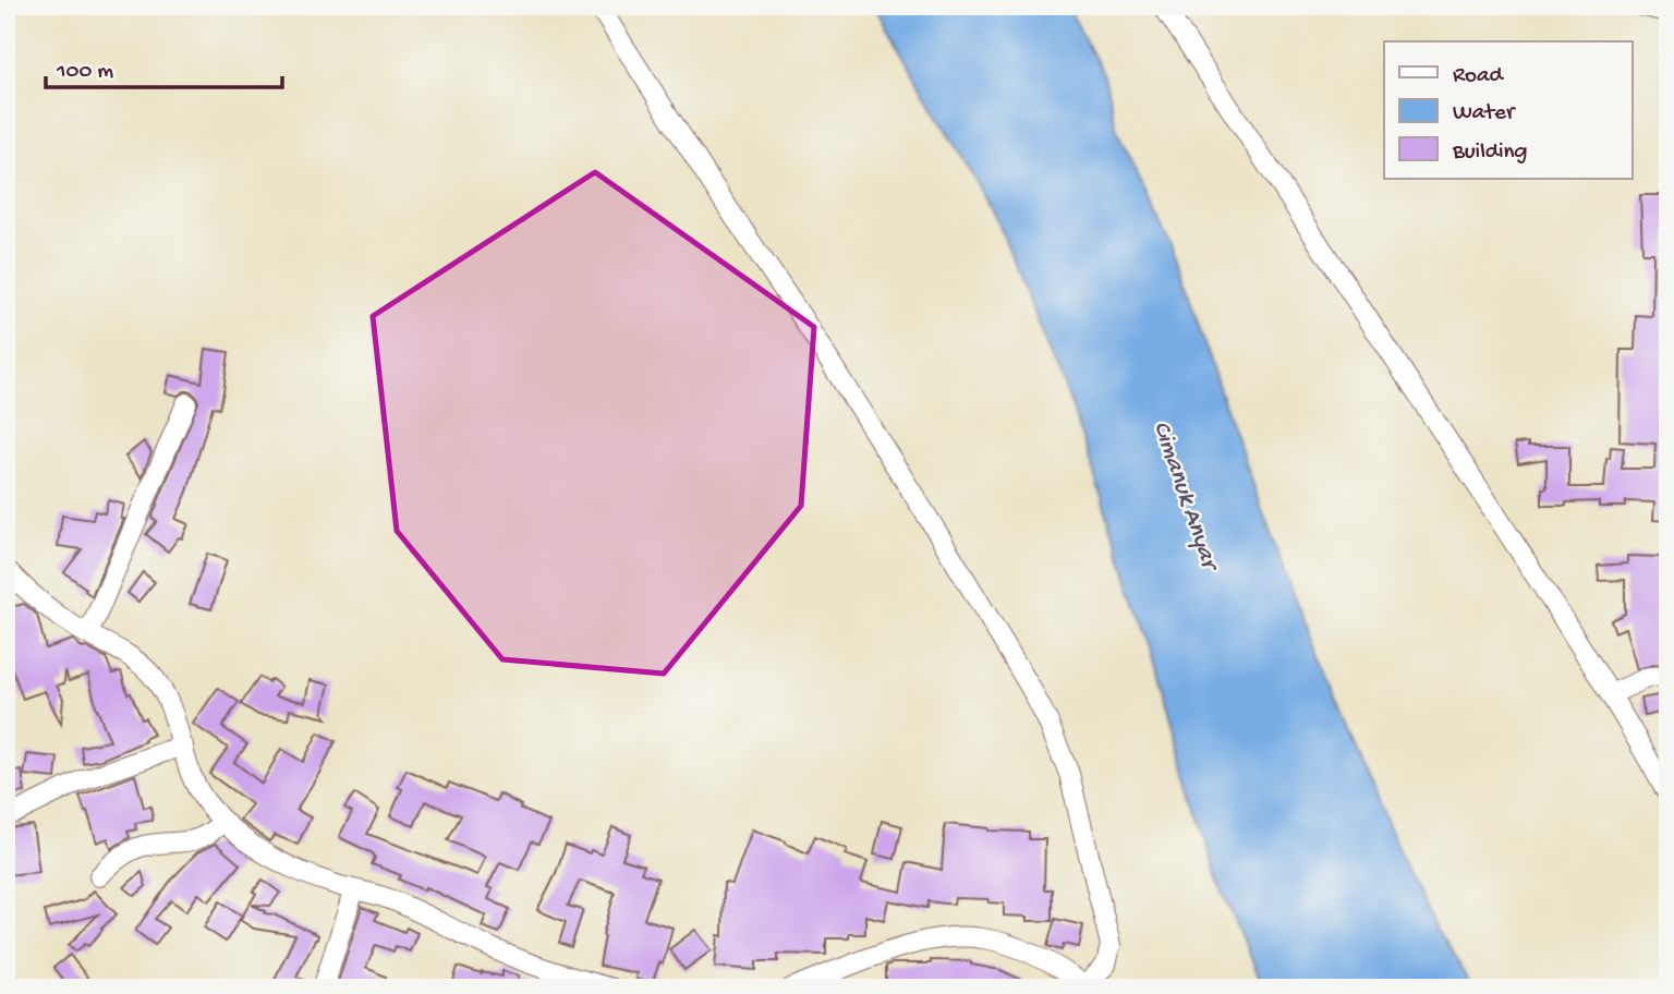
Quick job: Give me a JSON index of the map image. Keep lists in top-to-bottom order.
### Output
{
  "water": ["Cimanuk Anyar"],
  "legend": ["Road", "Water", "Building"],
  "scale_bar": "100 m"
}
